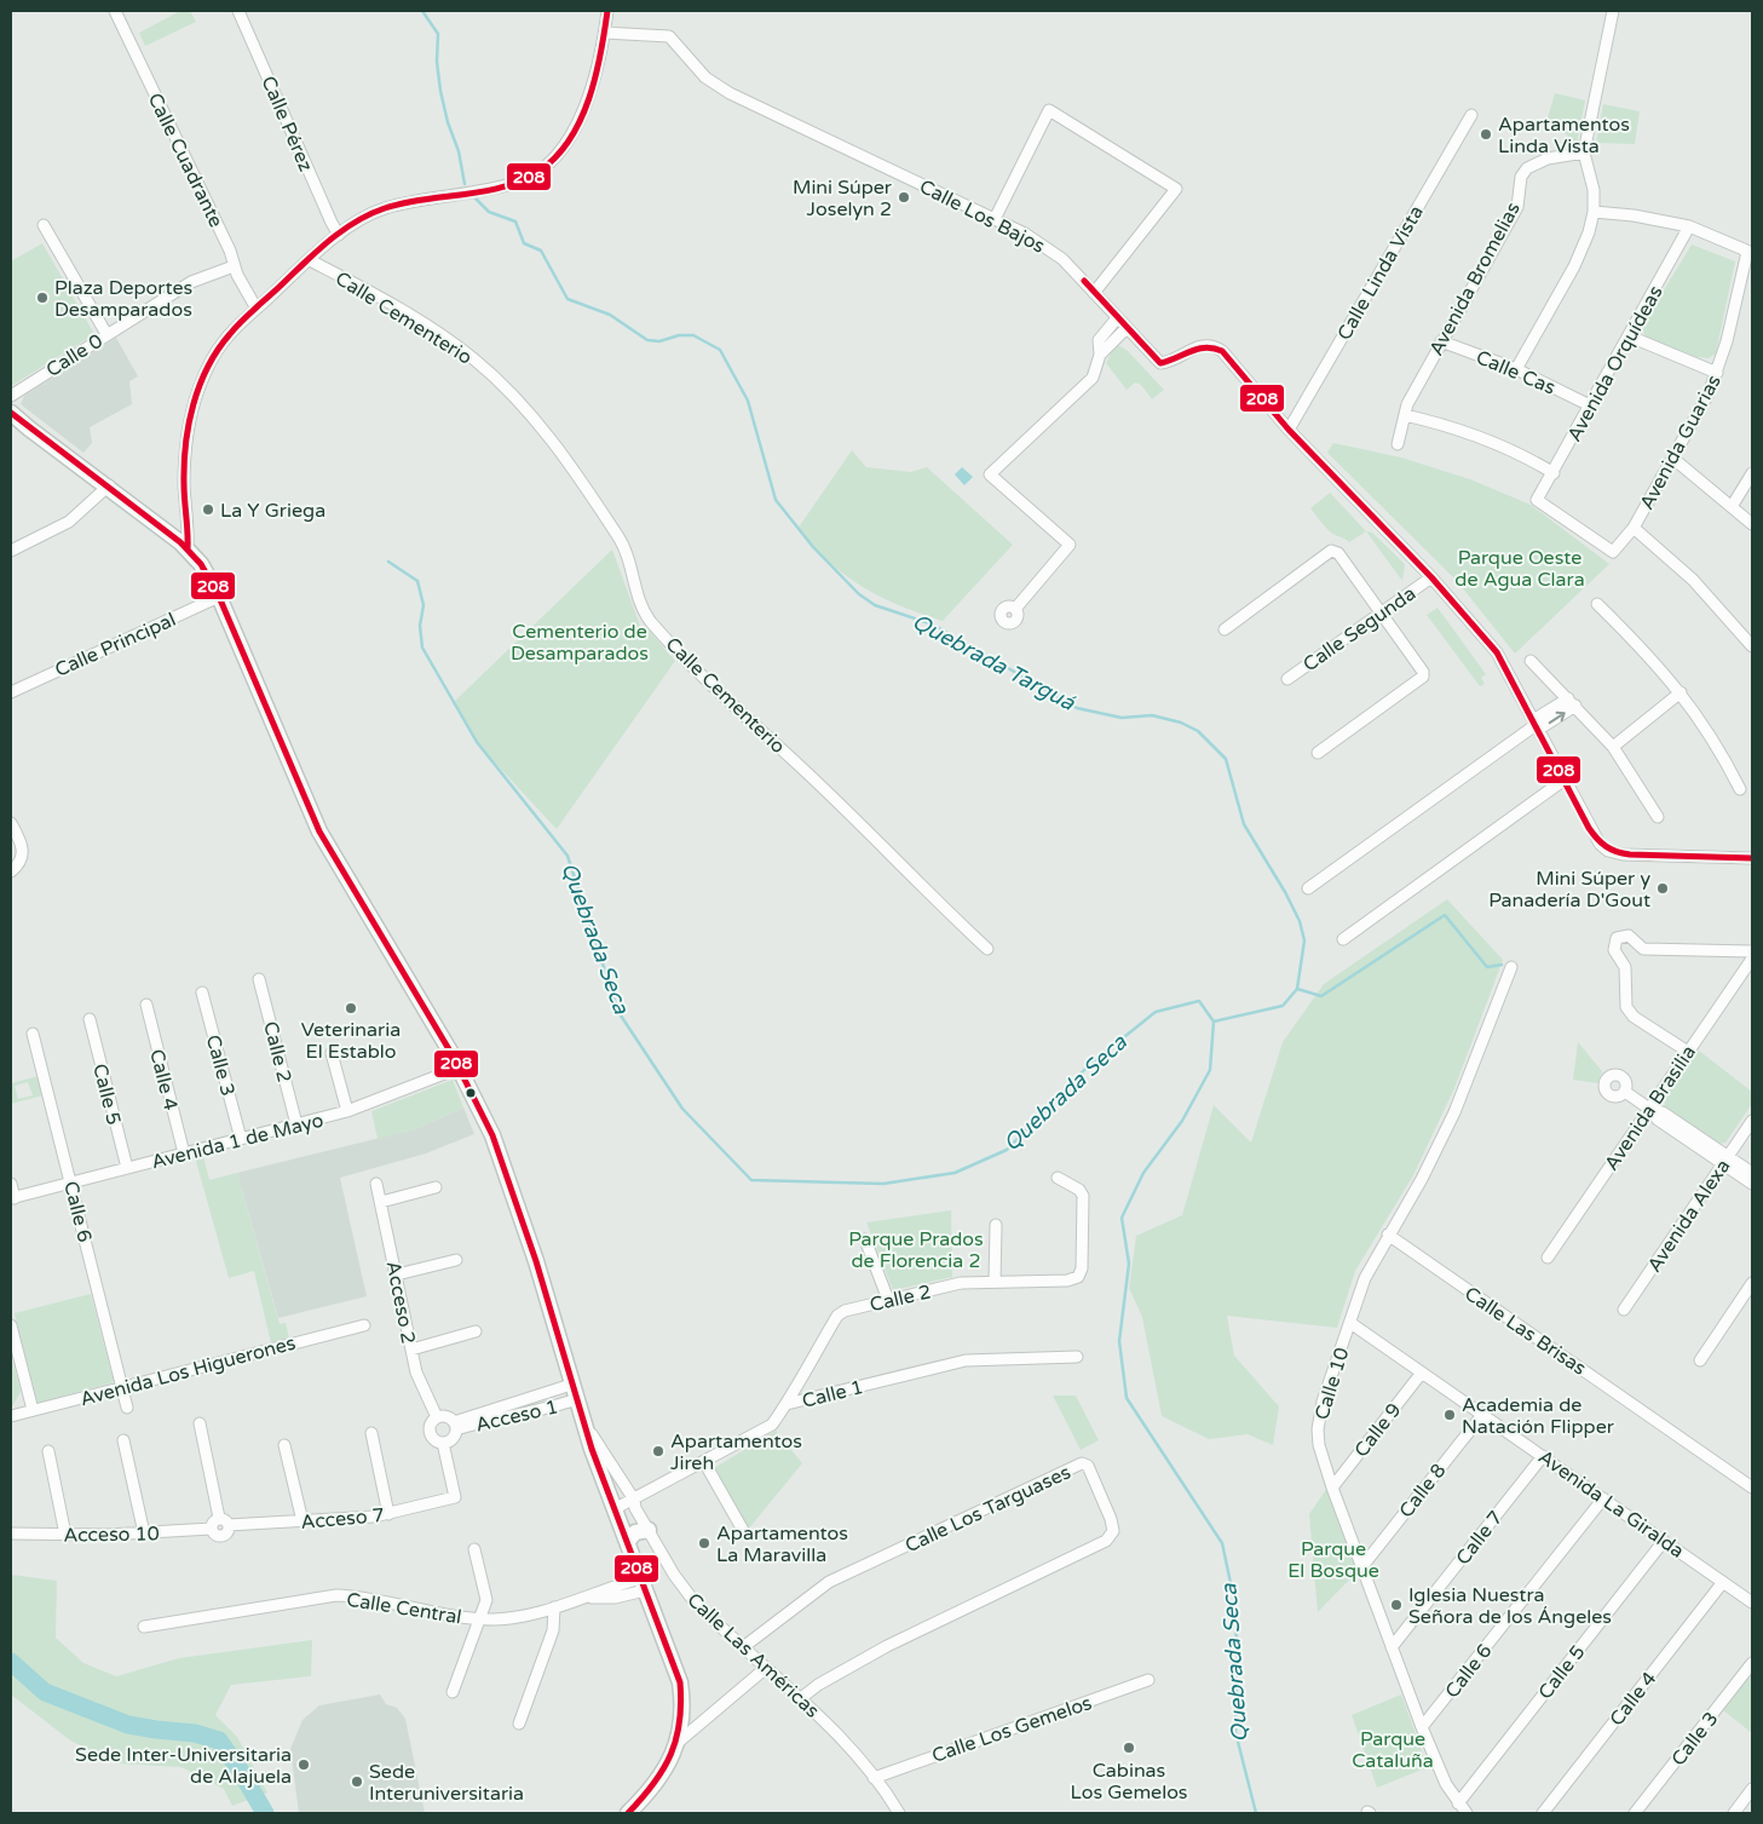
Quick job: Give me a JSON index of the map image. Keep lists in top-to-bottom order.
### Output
{
  "streets": {
    "street": [
      "Calle Pérez",
      "Calle Cuadrante",
      "Calle Los Bajos",
      "Calle Linda Vista",
      "Avenida Bromelias",
      "Calle Cementerio",
      "Calle 0",
      "Avenida Orquídeas",
      "Calle Cas",
      "Avenida Guarias",
      "Calle Segunda",
      "Calle Principal",
      "Calle 2",
      "Calle 3",
      "Calle 4",
      "Calle 5",
      "Avenida Brasilia",
      "Avenida 1 de Mayo",
      "Calle 6",
      "Avenida Alexa",
      "Acceso 2",
      "Calle Las Brisas",
      "Avenida Los Higuerones",
      "Calle 10",
      "Calle 1",
      "Acceso 1",
      "Calle 9",
      "Calle 8",
      "Avenida La Giralda",
      "Calle Los Targuases",
      "Acceso 7",
      "Acceso 10",
      "Calle 7",
      "Calle Central",
      "Calle Las Américas",
      "Calle Los Gemelos"
    ]
  },
  "crossings": [
    ["Calle Cuadrante", "Calle 0"],
    ["Calle Los Bajos", "Calle Linda Vista"],
    ["Calle Los Bajos", "Calle Segunda"],
    ["Avenida Bromelias", "Calle Cas"],
    ["Avenida Orquídeas", "Calle Cas"],
    ["Avenida Orquídeas", "Avenida Guarias"],
    ["Calle 2", "Avenida 1 de Mayo"],
    ["Calle 2", "Calle 1"],
    ["Calle 3", "Avenida 1 de Mayo"],
    ["Calle 4", "Avenida 1 de Mayo"],
    ["Calle 4", "Avenida La Giralda"],
    ["Calle 5", "Avenida 1 de Mayo"],
    ["Calle 5", "Calle 10"],
    ["Calle 5", "Avenida La Giralda"],
    ["Avenida 1 de Mayo", "Calle 6"],
    ["Calle 6", "Avenida Los Higuerones"],
    ["Calle 6", "Calle 10"],
    ["Calle 6", "Avenida La Giralda"],
    ["Acceso 2", "Acceso 1"],
    ["Acceso 2", "Acceso 7"],
    ["Calle 10", "Calle 9"],
    ["Calle 10", "Calle 8"],
    ["Calle 10", "Avenida La Giralda"],
    ["Calle 10", "Calle 7"],
    ["Calle 1", "Calle Las Américas"],
    ["Acceso 1", "Acceso 7"],
    ["Calle 9", "Avenida La Giralda"],
    ["Calle 8", "Avenida La Giralda"],
    ["Avenida La Giralda", "Calle 7"],
    ["Calle Los Targuases", "Calle Las Américas"],
    ["Acceso 7", "Acceso 10"],
    ["Calle Las Américas", "Calle Los Gemelos"]
  ],
  "water": ["Quebrada Targuá", "Quebrada Seca"],
  "parks": [
    "Parque Oeste de Agua Clara",
    "Cementerio de Desamparados",
    "Parque Prados de Florencia 2",
    "Parque El Bosque",
    "Parque Cataluña"
  ],
  "places": [
    "Apartamentos Linda Vista",
    "Mini Súper Joselyn 2",
    "Plaza Deportes Desamparados",
    "La Y Griega",
    "Mini Súper y Panadería D'Gout",
    "Veterinaria El Establo",
    "Academia de Natación Flipper",
    "Apartamentos Jireh",
    "Apartamentos La Maravilla",
    "Iglesia Nuestra Señora de los Ángeles",
    "Cabinas Los Gemelos",
    "Sede Inter-Universitaria de Alajuela",
    "Sede Interuniversitaria"
  ],
  "lines": ["transit line 208"]
}
